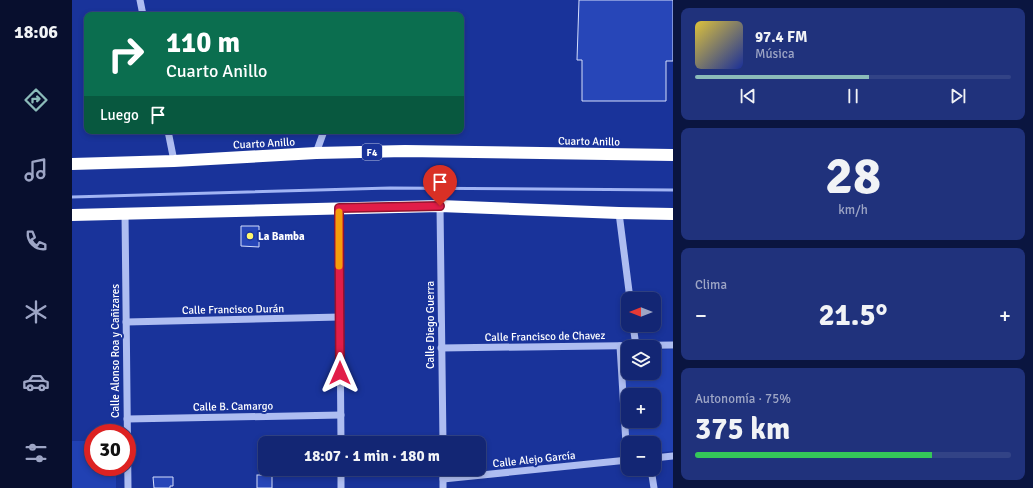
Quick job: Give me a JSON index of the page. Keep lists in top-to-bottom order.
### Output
{
  "streets": {
    "highway": ["Cuarto Anillo", "F4"],
    "street": [
      "Calle Francisco Durán",
      "Calle Diego Guerra",
      "Calle Francisco de Chavez",
      "Calle Alonso Roa y Cañizares",
      "Calle B. Camargo",
      "Calle Alejo García"
    ]
  },
  "crossings": [
    ["Calle Francisco Durán", "Calle Alonso Roa y Cañizares"],
    ["Calle Diego Guerra", "Calle Francisco de Chavez"],
    ["Calle Alonso Roa y Cañizares", "Calle B. Camargo"]
  ],
  "places": ["La Bamba"],
  "north": "left",
  "page": {
    "tabs": "18:06",
    "turn": ["110 m", "Cuarto Anillo"],
    "song": ["97.4 FM", "Música"],
    "then": "Luego",
    "tile": [
      ["28", "km/h"],
      "Clima",
      ["Autonomía · 75%", "375 km"]
    ],
    "map_buttons": ["+", "−"],
    "heat": ["−", "21.5°", "+"],
    "limit": "30",
    "trip": "18:07 · 1 min · 180 m"
  }
}
